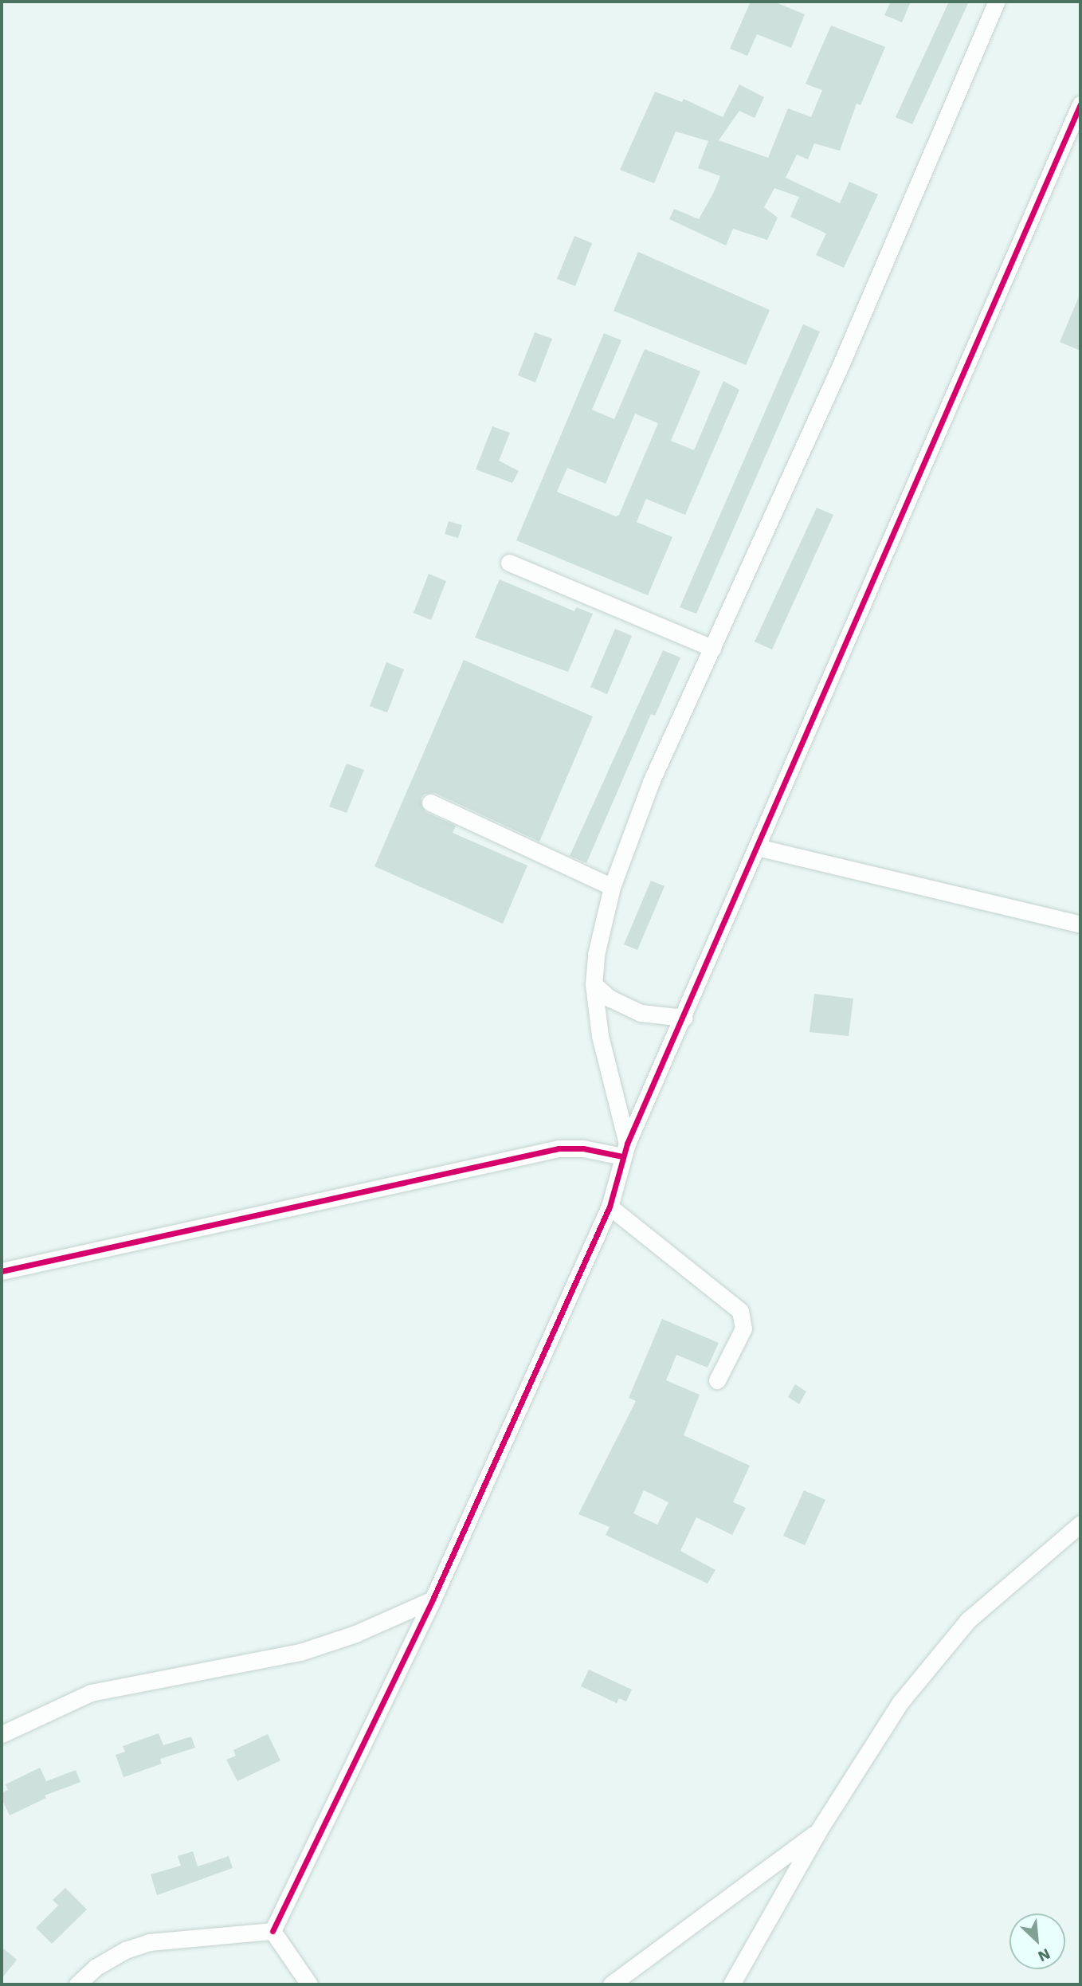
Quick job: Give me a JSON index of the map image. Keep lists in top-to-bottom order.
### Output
{
  "north": "bottom right"
}
